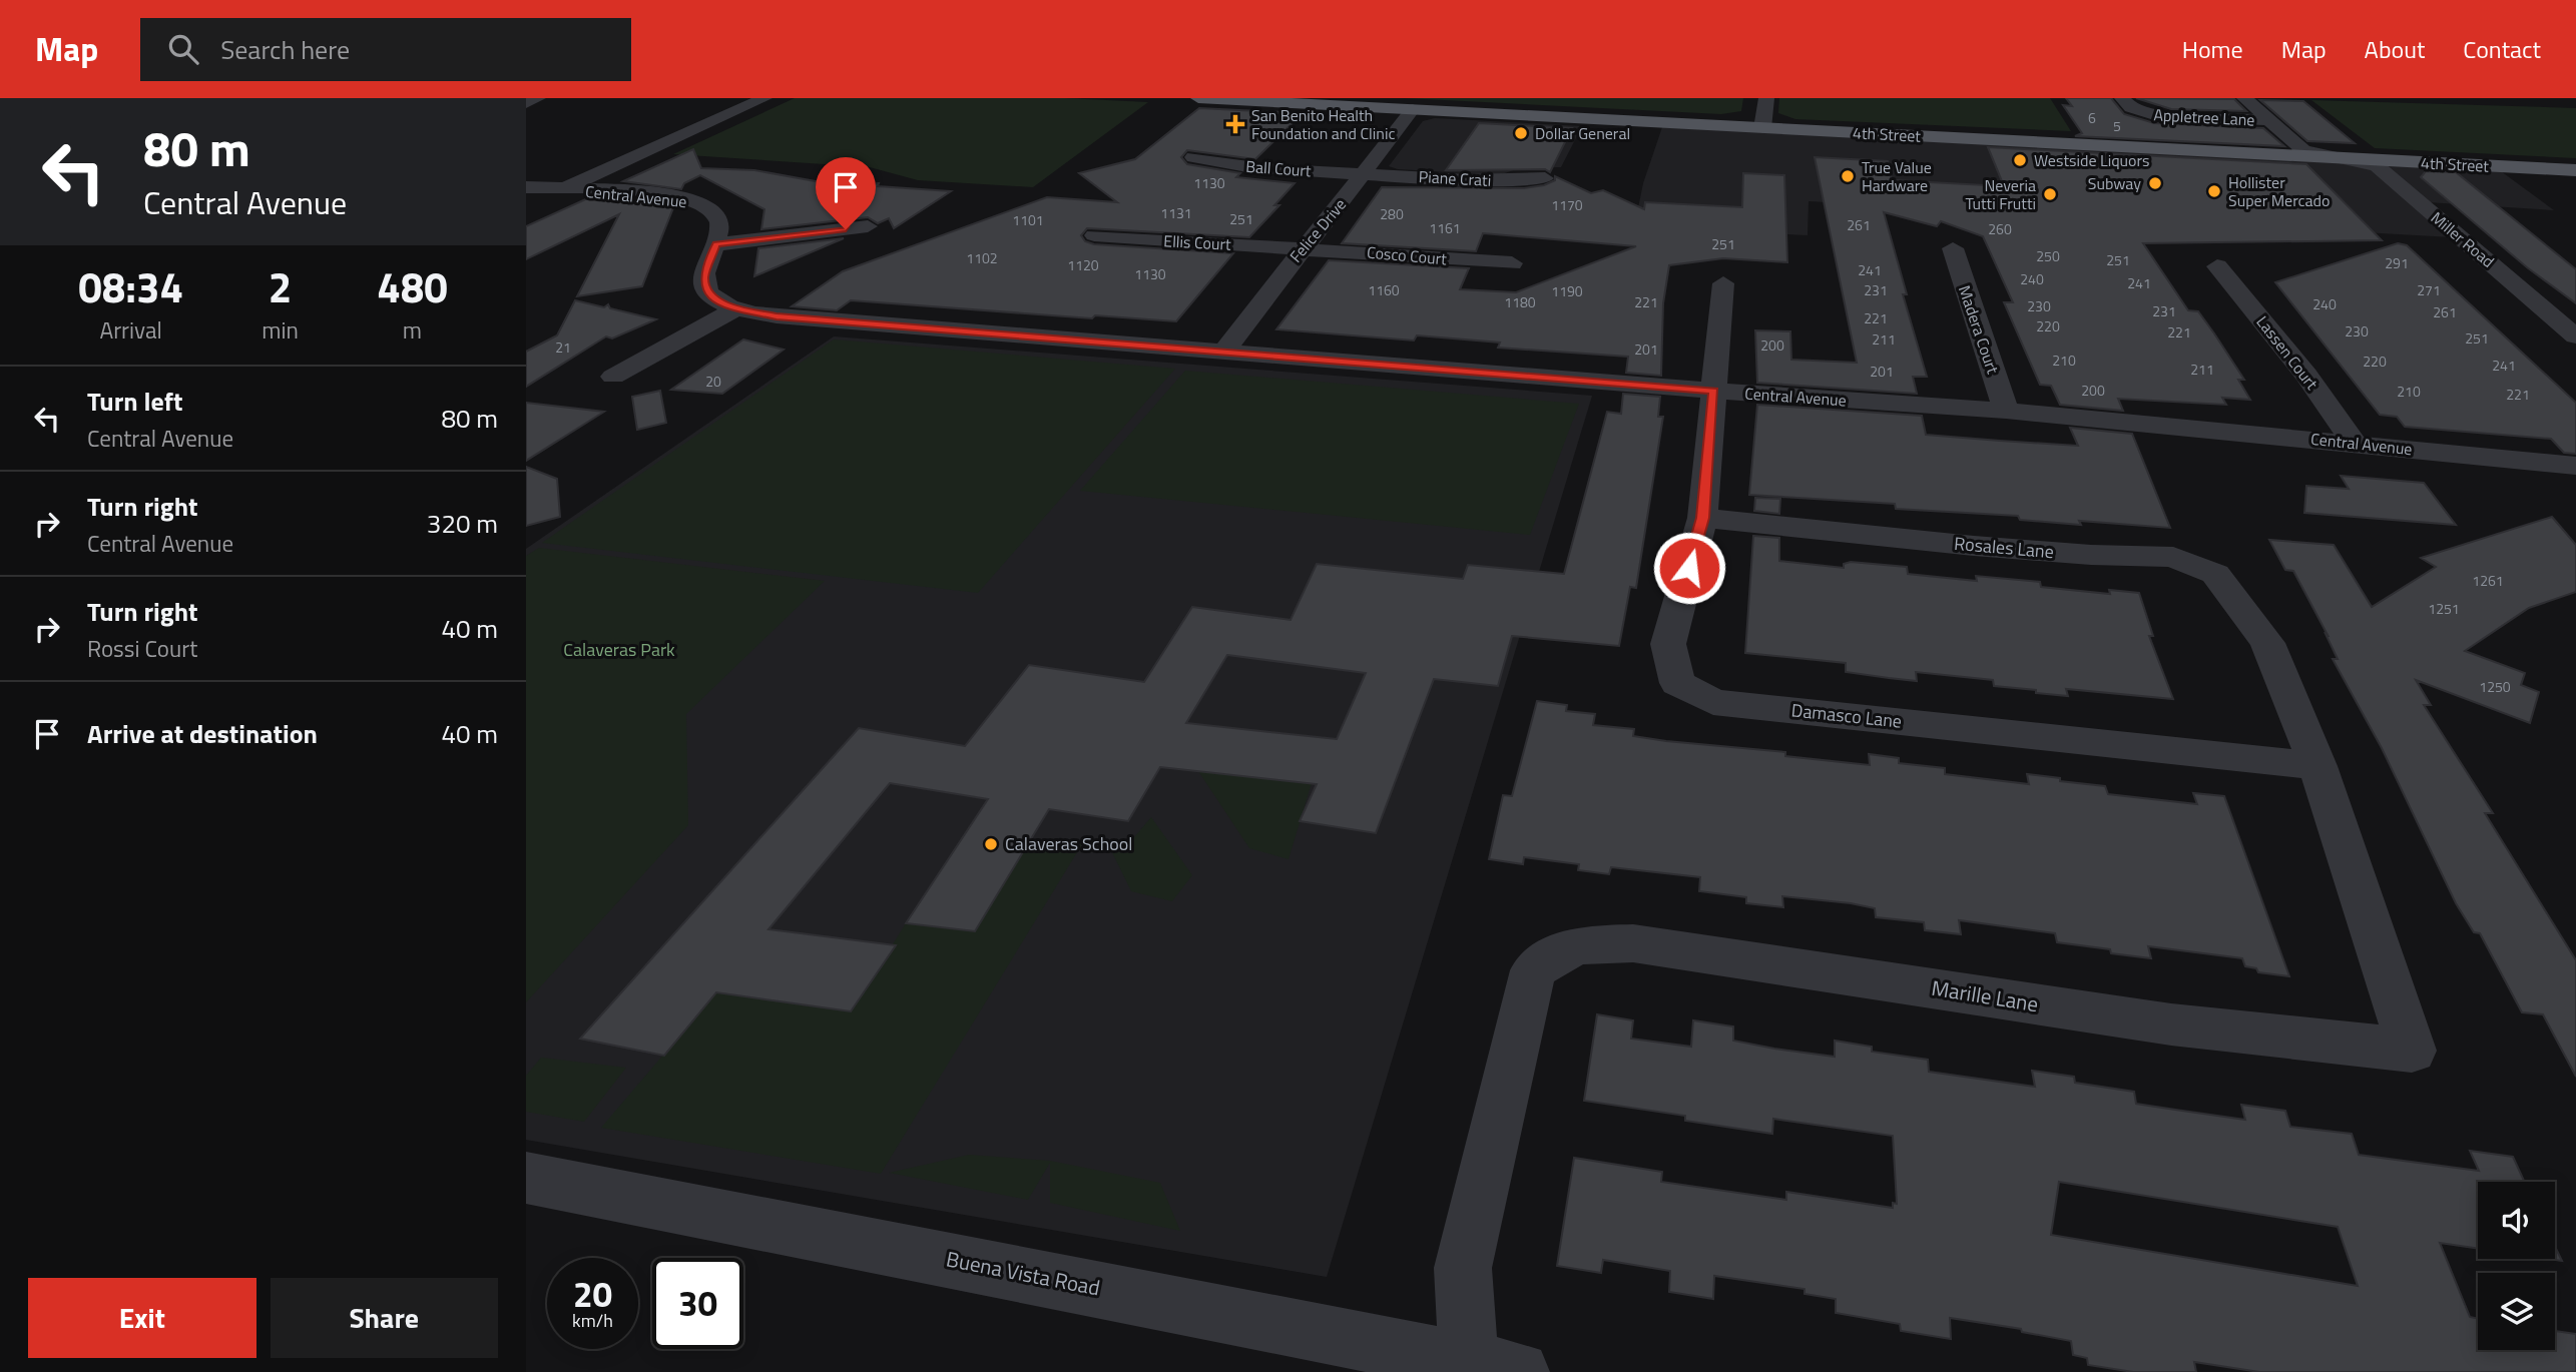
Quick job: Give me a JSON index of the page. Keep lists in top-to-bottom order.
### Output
{
  "streets": {
    "main road": ["4th Street"],
    "street": [
      "Appletree Lane",
      "Ball Court",
      "Piane Crati",
      "Central Avenue",
      "Felice Drive",
      "Miller Road",
      "Ellis Court",
      "Cosco Court",
      "Madera Court",
      "Lassen Court",
      "Rosales Lane",
      "Damasco Lane",
      "Marille Lane",
      "Buena Vista Road"
    ]
  },
  "crossings": [
    ["Appletree Lane", "Miller Road"],
    ["4th Street", "Felice Drive"],
    ["4th Street", "Miller Road"],
    ["Ball Court", "Piane Crati"],
    ["Ball Court", "Felice Drive"],
    ["Piane Crati", "Felice Drive"],
    ["Central Avenue", "Felice Drive"],
    ["Central Avenue", "Madera Court"],
    ["Central Avenue", "Lassen Court"],
    ["Central Avenue", "Damasco Lane"],
    ["Felice Drive", "Ellis Court"],
    ["Felice Drive", "Cosco Court"],
    ["Ellis Court", "Cosco Court"],
    ["Rosales Lane", "Damasco Lane"],
    ["Rosales Lane", "Marille Lane"],
    ["Damasco Lane", "Marille Lane"],
    ["Marille Lane", "Buena Vista Road"]
  ],
  "parks": ["Calaveras Park"],
  "places": {
    "health": ["San Benito Health Foundation and Clinic"],
    "other": [
      "Dollar General",
      "Westside Liquors",
      "True Value Hardware",
      "Subway",
      "Hollister Super Mercado",
      "Neveria Tutti Frutti",
      "Calaveras School"
    ]
  },
  "house_numbers": [
    "6",
    "5",
    "1130",
    "1170",
    "1131",
    "280",
    "251",
    "1101",
    "261",
    "1161",
    "260",
    "251",
    "250",
    "1102",
    "251",
    "291",
    "1120",
    "241",
    "1130",
    "240",
    "241",
    "1160",
    "231",
    "271",
    "1190",
    "1180",
    "221",
    "240",
    "230",
    "231",
    "261",
    "221",
    "220",
    "230",
    "221",
    "251",
    "211",
    "200",
    "21",
    "201",
    "210",
    "220",
    "241",
    "211",
    "201",
    "20",
    "200",
    "210",
    "221",
    "1261",
    "1251",
    "1250"
  ],
  "page": {
    "header": "Map",
    "search": "Search here",
    "nav": [
      "Home",
      "Map",
      "About",
      "Contact"
    ],
    "turn": ["80 m", "Central Avenue"],
    "eta": [
      "08:34",
      "Arrival",
      "2",
      "min",
      "480",
      "m"
    ],
    "list": [
      {
        "name": "Turn left",
        "note": "Central Avenue",
        "value": "80 m"
      },
      {
        "name": "Turn right",
        "note": "Central Avenue",
        "value": "320 m"
      },
      {
        "name": "Turn right",
        "note": "Rossi Court",
        "value": "40 m"
      },
      {
        "name": "Arrive at destination",
        "value": "40 m"
      }
    ],
    "speed": "20 km/h",
    "limit": "30",
    "buttons": ["Exit", "Share"]
  }
}
